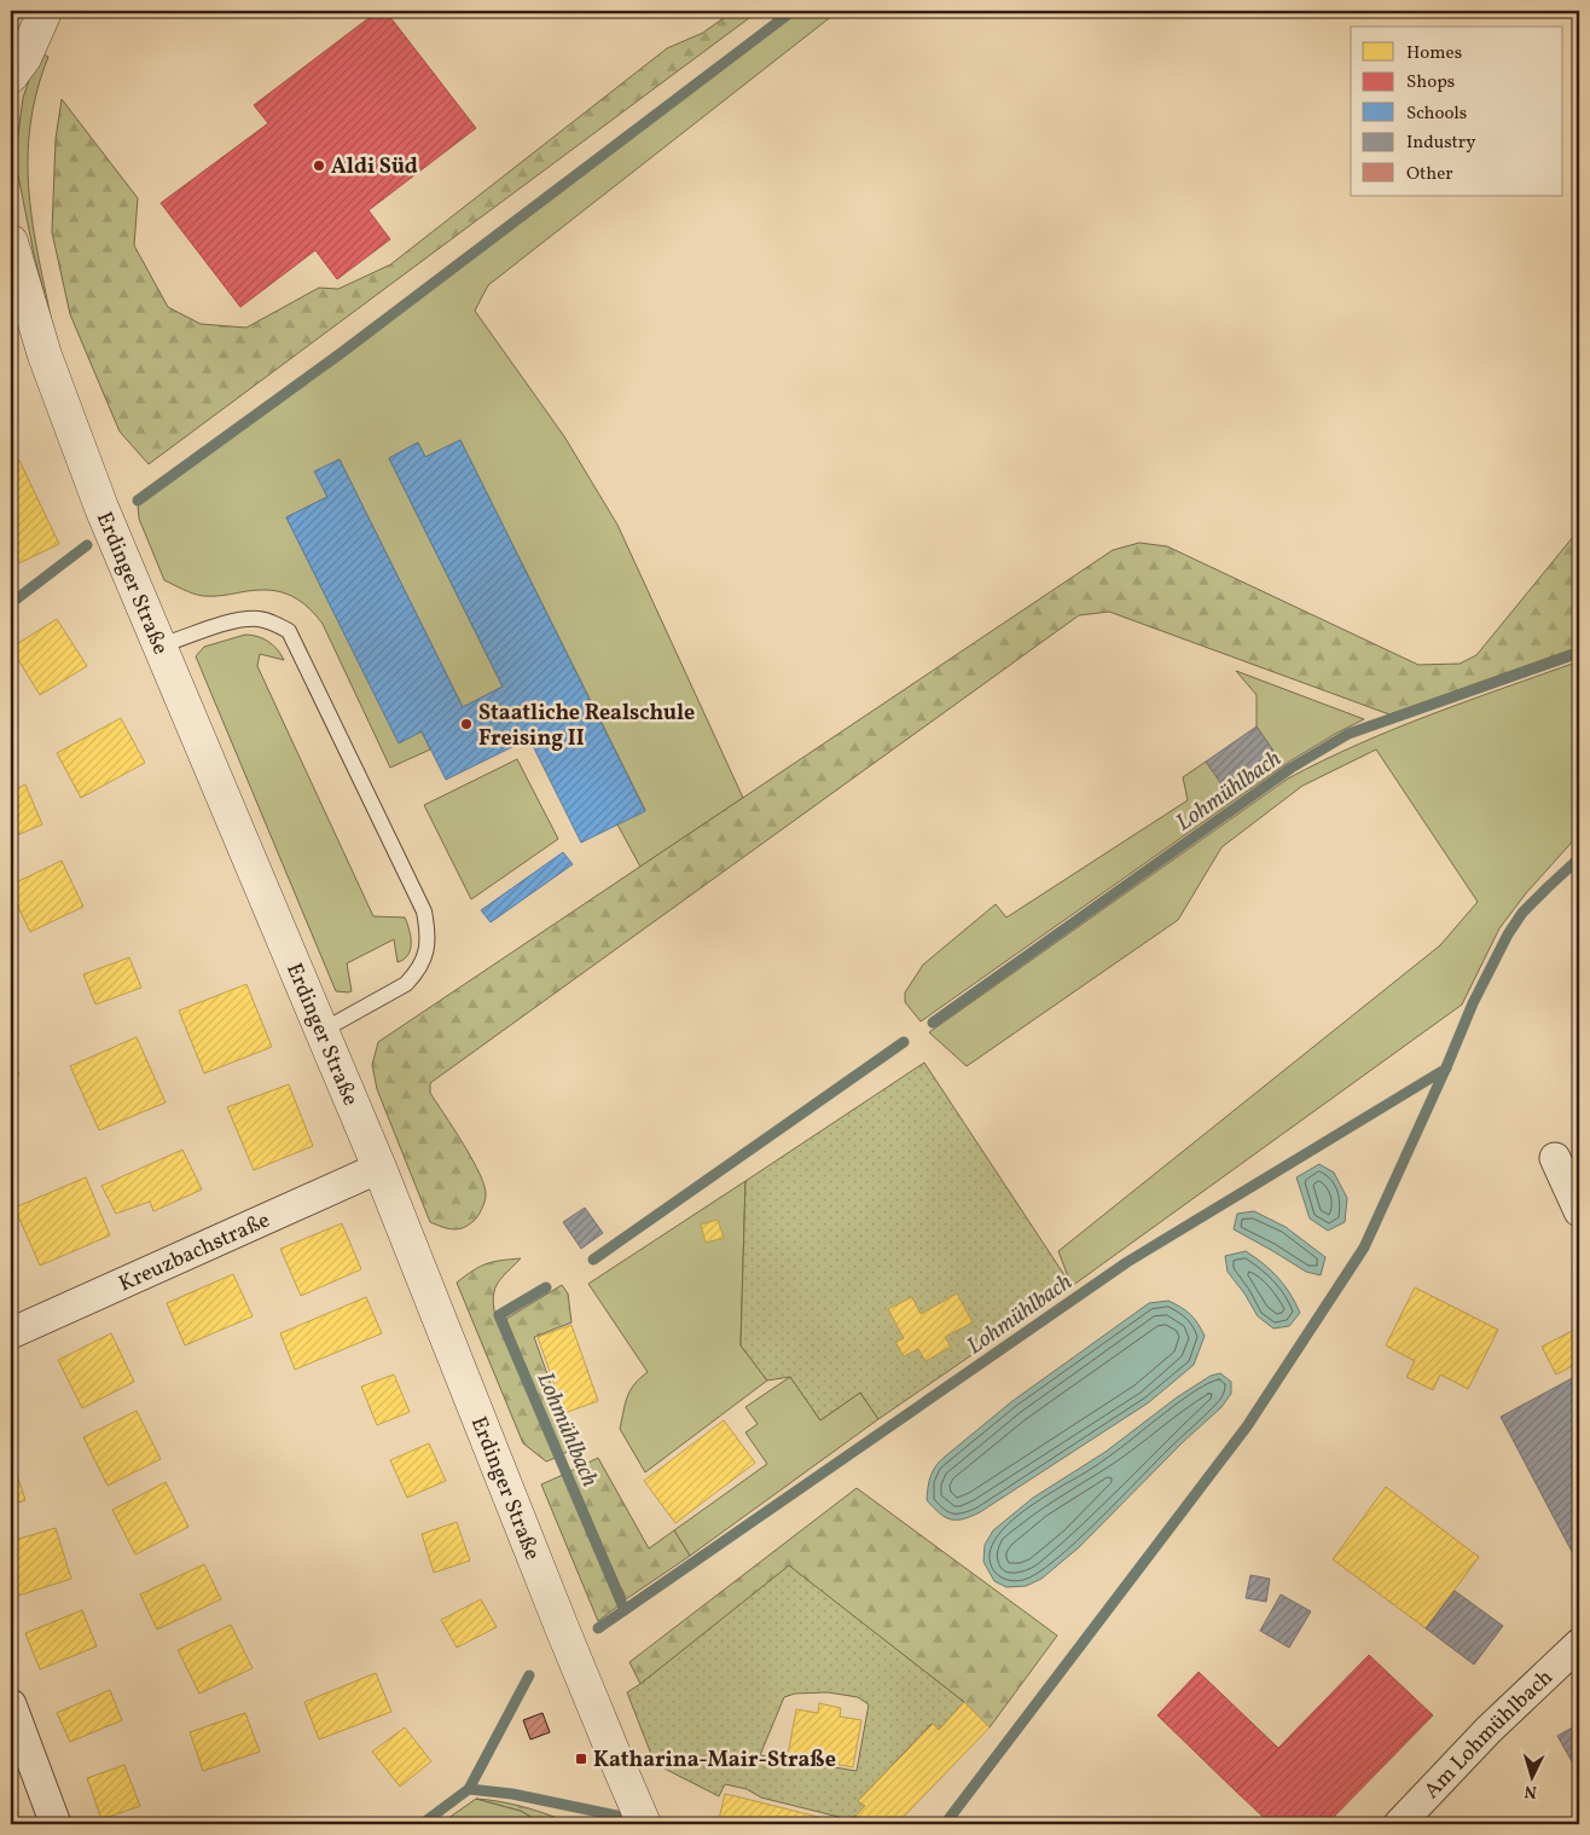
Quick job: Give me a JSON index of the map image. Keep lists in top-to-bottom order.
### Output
{
  "streets": {
    "street": ["Erdinger Straße", "Kreuzbachstraße", "Am Lohmühlbach"]
  },
  "crossings": [
    ["Erdinger Straße", "Kreuzbachstraße"]
  ],
  "water": ["Lohmühlbach"],
  "places": {
    "other": ["Aldi Süd", "Staatliche Realschule Freising II"],
    "transit": ["Katharina-Mair-Straße"]
  },
  "legend": [
    "Homes",
    "Shops",
    "Schools",
    "Industry",
    "Other"
  ],
  "north": "bottom"
}
